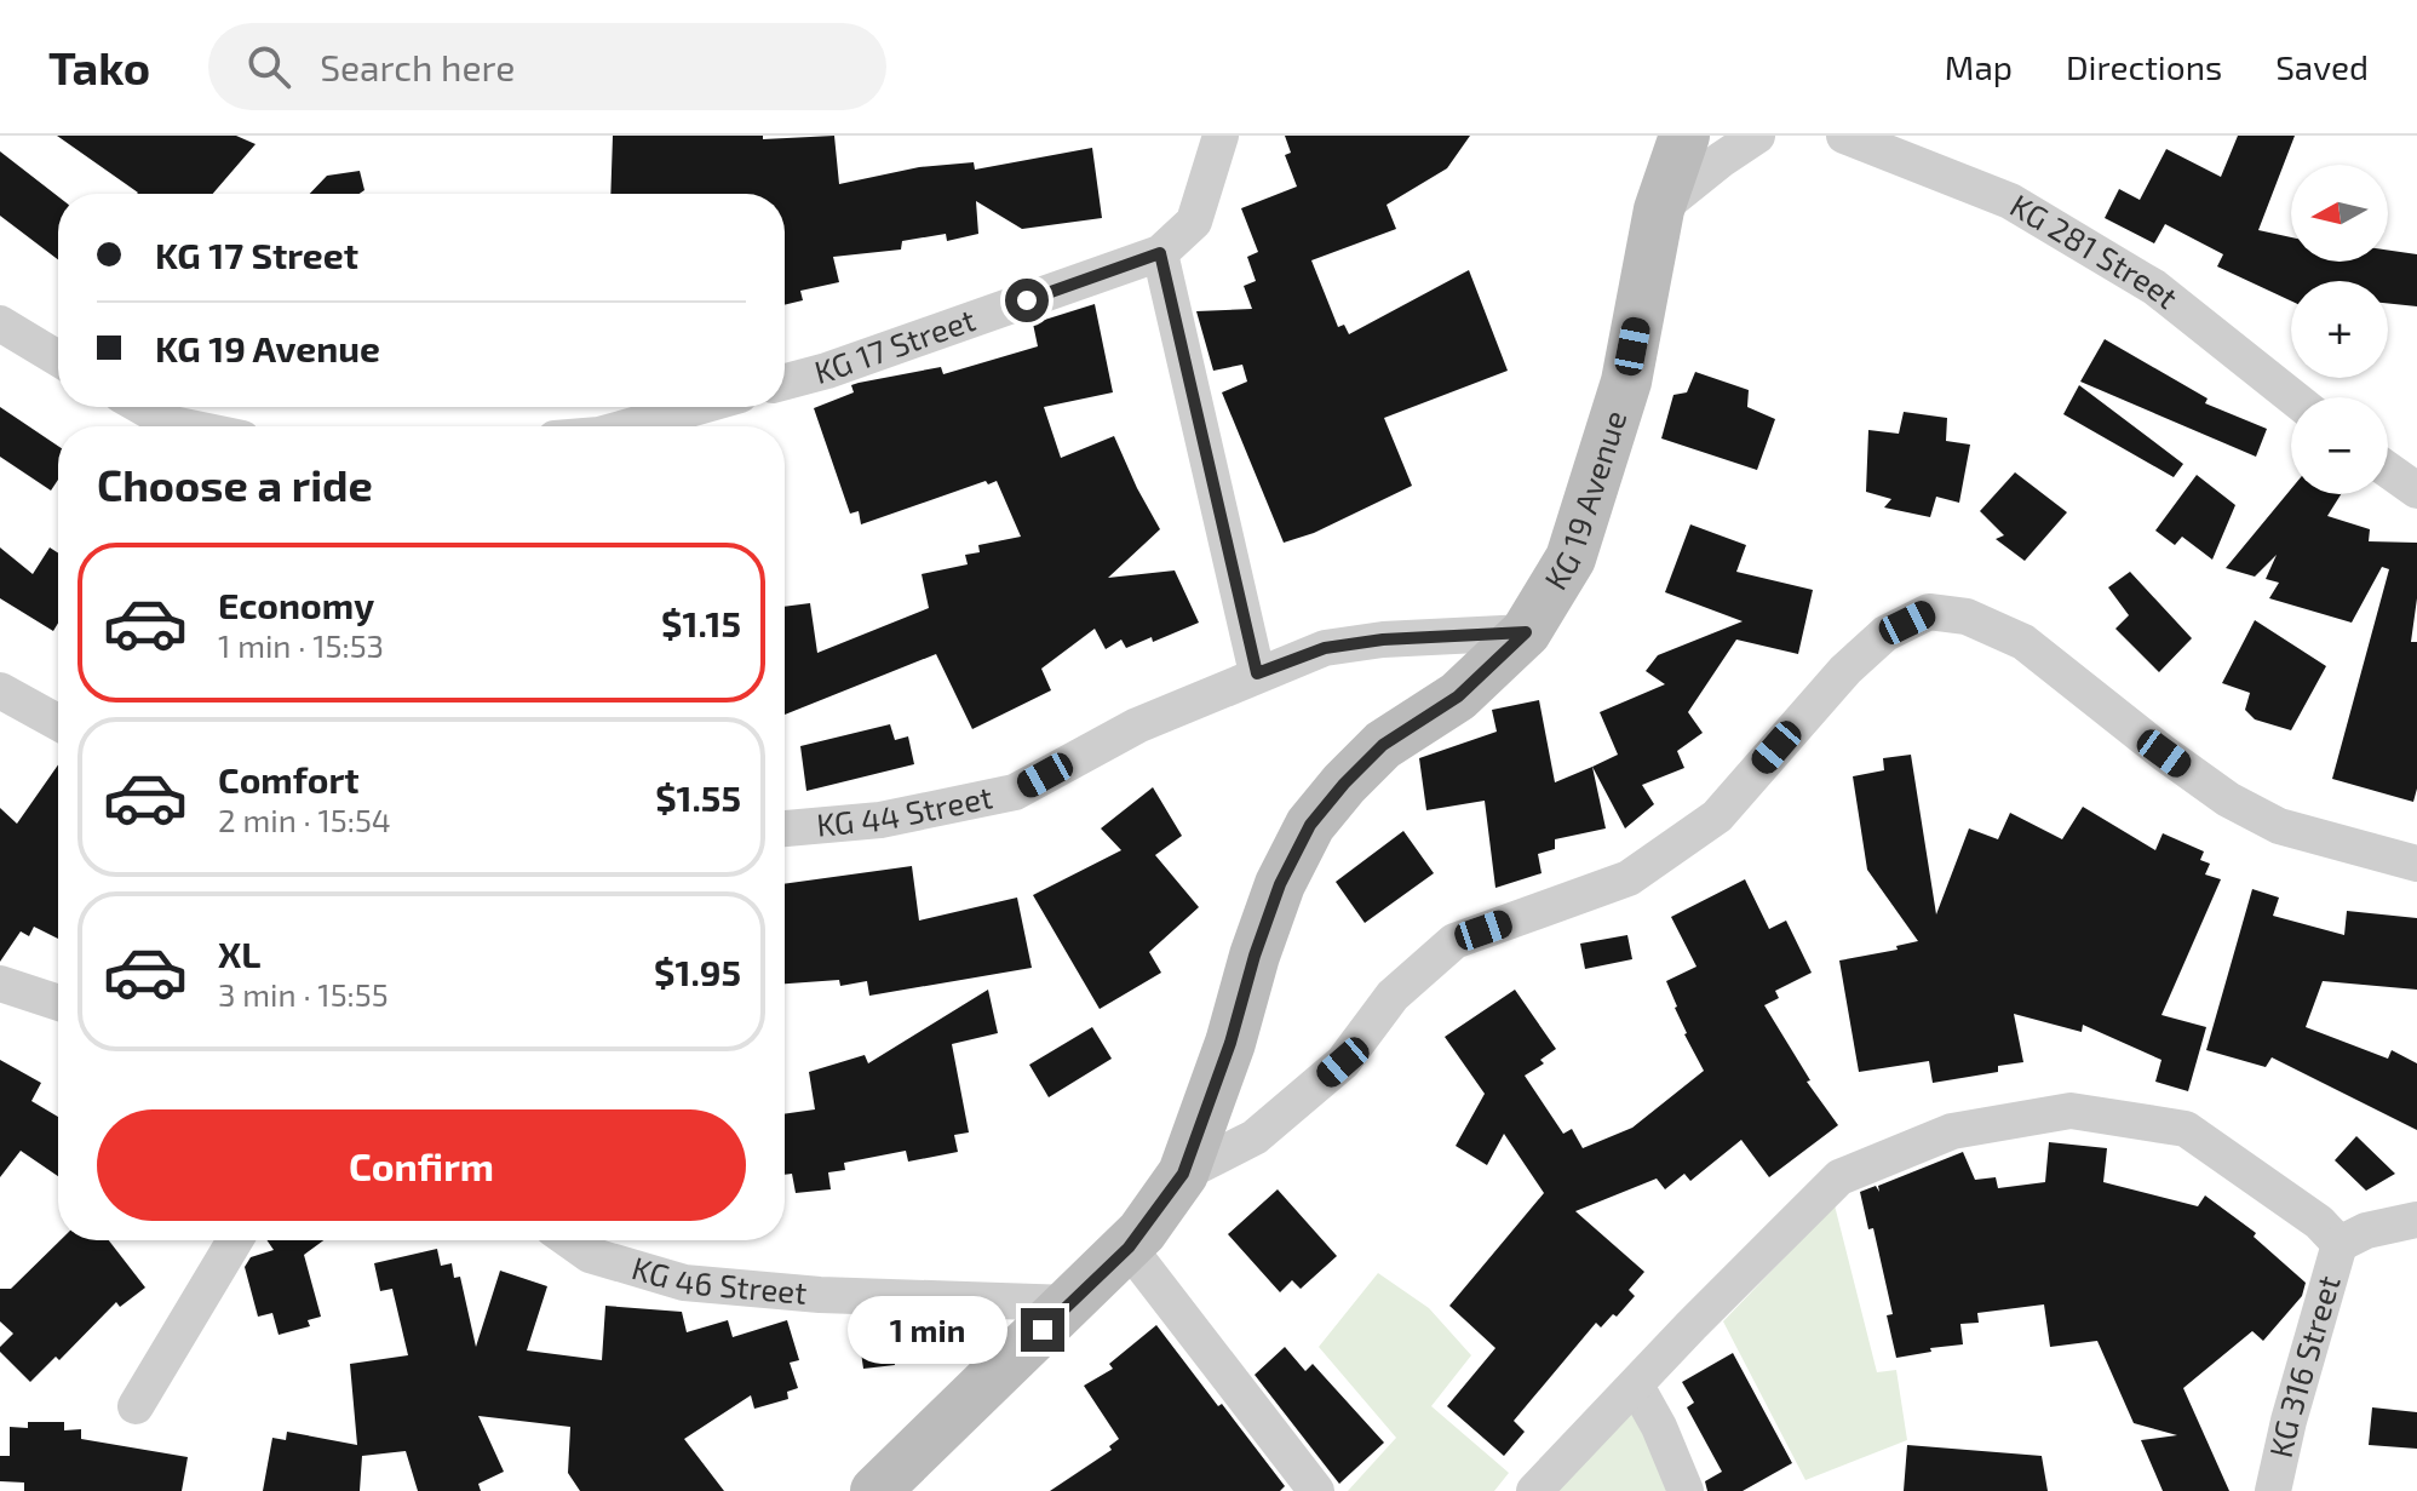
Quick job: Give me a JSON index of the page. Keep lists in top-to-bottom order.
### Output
{
  "streets": {
    "main road": ["KG 19 Avenue"],
    "street": [
      "KG 281 Street",
      "KG 17 Street",
      "KG 44 Street",
      "KG 46 Street",
      "KG 316 Street"
    ]
  },
  "crossings": [
    ["KG 19 Avenue", "KG 44 Street"],
    ["KG 19 Avenue", "KG 46 Street"]
  ],
  "north": "left",
  "page": {
    "header": "Tako",
    "search": "Search here",
    "nav": ["Map", "Directions", "Saved"],
    "map_buttons": ["+", "−"],
    "banner": ["KG 17 Street", "KG 19 Avenue"],
    "heading": "Choose a ride",
    "list": [
      {
        "name": "Economy",
        "note": "1 min · 15:53",
        "value": "$1.15"
      },
      {
        "name": "Comfort",
        "note": "2 min · 15:54",
        "value": "$1.55"
      },
      {
        "name": "XL",
        "note": "3 min · 15:55",
        "value": "$1.95"
      }
    ],
    "buttons": "Confirm",
    "bubble": "1 min"
  }
}
